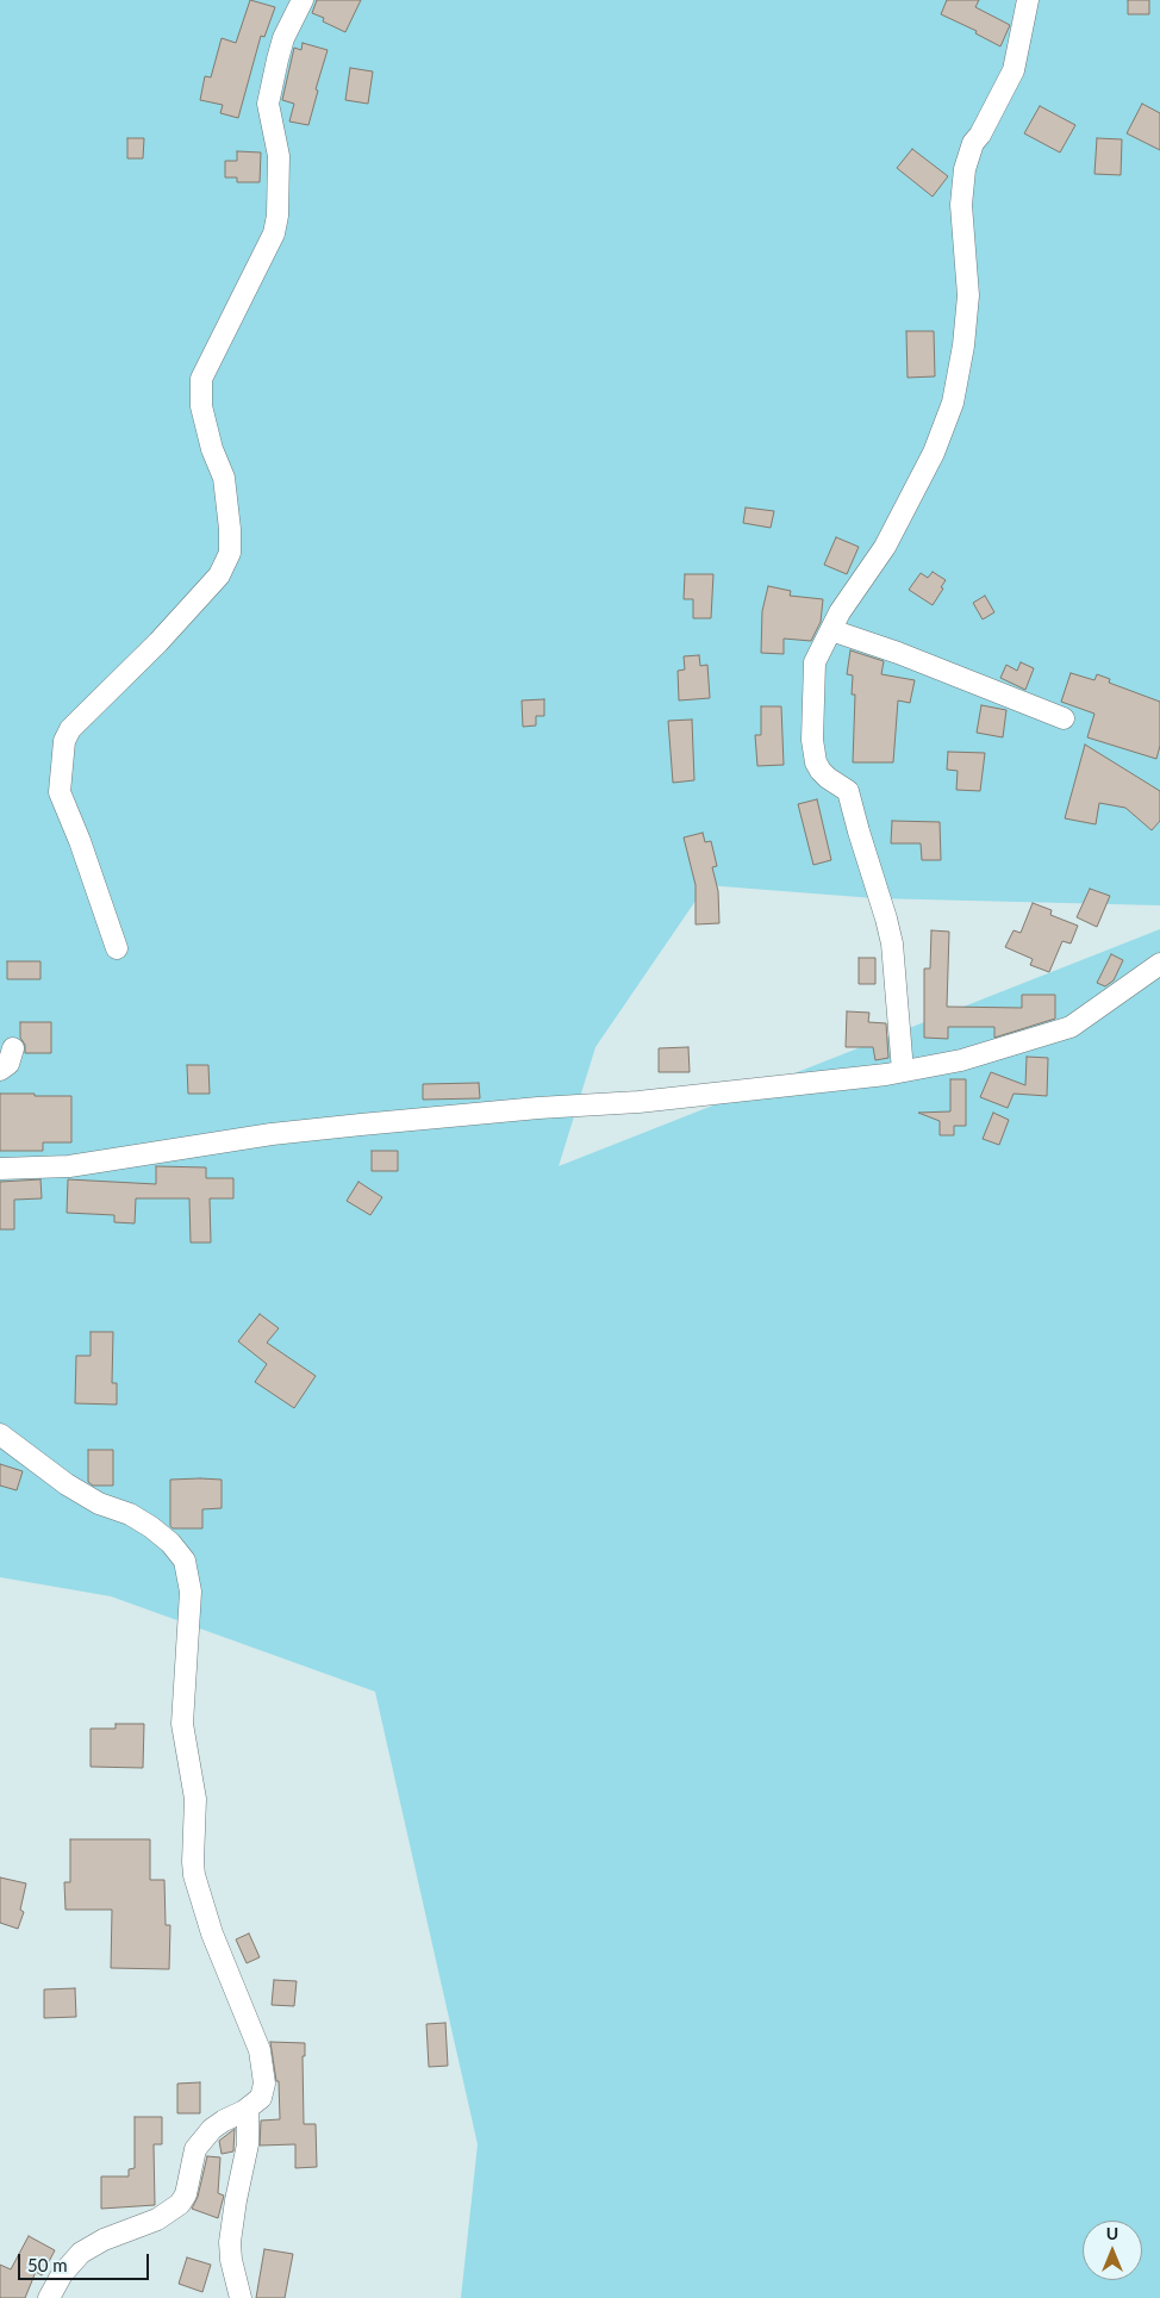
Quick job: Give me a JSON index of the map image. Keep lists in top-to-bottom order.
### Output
{
  "scale_bar": "50 m",
  "north": "top"
}
